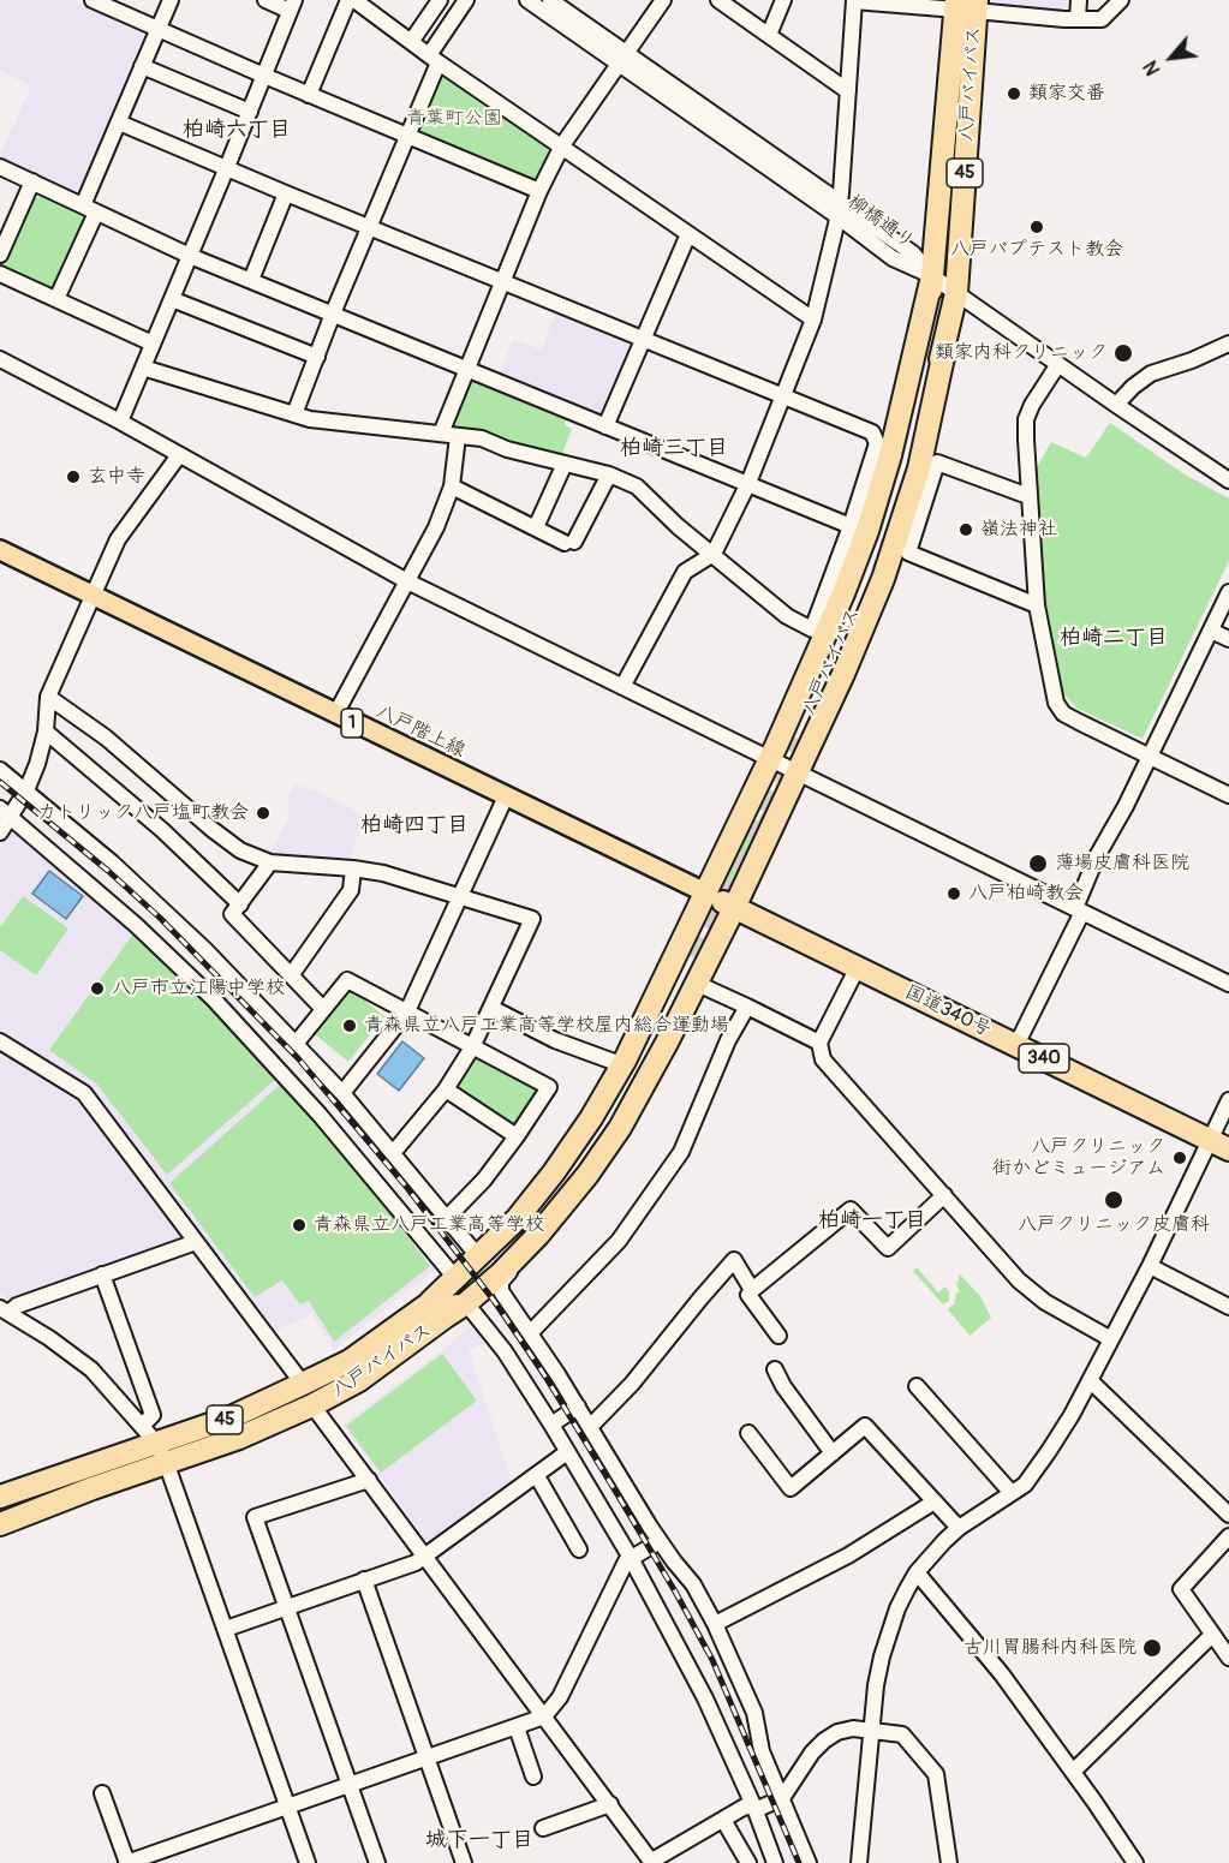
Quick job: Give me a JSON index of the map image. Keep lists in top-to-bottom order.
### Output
{
  "streets": {
    "highway": [
      "八戸バイパス",
      "45",
      "国道340号",
      "340"
    ],
    "main road": ["1", "八戸階上線"],
    "street": ["柳橋通り"]
  },
  "crossings": [
    ["八戸バイパス", "45"],
    ["八戸バイパス", "柳橋通り"],
    ["八戸階上線", "国道340号"]
  ],
  "districts": [
    "柏崎六丁目",
    "柏崎三丁目",
    "柏崎二丁目",
    "柏崎四丁目",
    "柏崎一丁目",
    "城下一丁目"
  ],
  "parks": ["青葉町公園"],
  "places": [
    "類家交番",
    "八戸バプテスト教会",
    "類家内科クリニック",
    "玄中寺",
    "嶺法神社",
    "カトリック八戸塩町教会",
    "薄場皮膚科医院",
    "八戸柏崎教会",
    "八戸市立江陽中学校",
    "青森県立八戸工業高等学校屋内総合運動場",
    "八戸クリニック 街かどミュージアム",
    "八戸クリニック皮膚科",
    "青森県立八戸工業高等学校",
    "古川胃腸科内科医院"
  ],
  "north": "bottom left"
}
